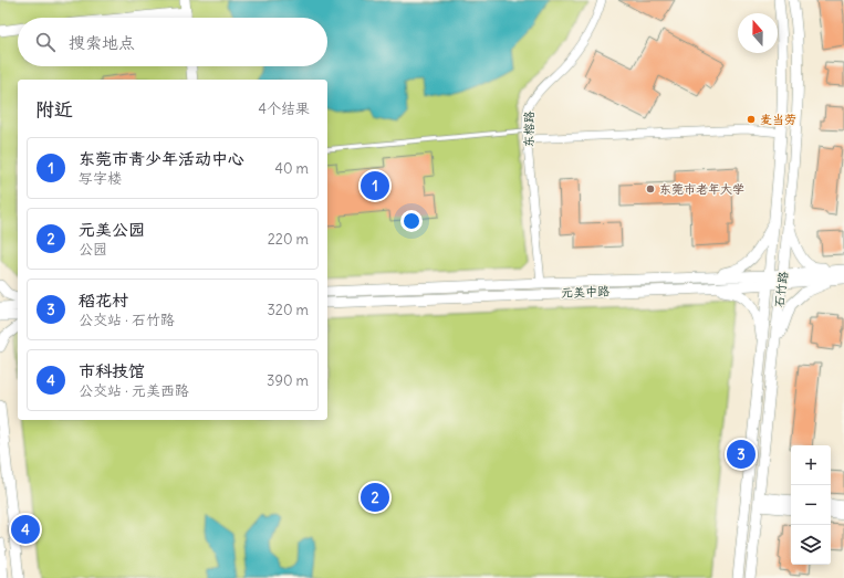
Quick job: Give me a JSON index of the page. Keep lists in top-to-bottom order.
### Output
{
  "streets": {
    "street": ["东榕路", "石竹路", "元美中路"]
  },
  "crossings": [
    ["东榕路", "元美中路"],
    ["石竹路", "元美中路"]
  ],
  "places": ["麦当劳", "东莞市老年大学"],
  "north": "top",
  "page": {
    "search": "搜索地点",
    "heading": ["附近", "4个结果"],
    "list": [
      {
        "mark": "1",
        "name": "东莞市青少年活动中心",
        "note": "写字楼",
        "value": "40 m"
      },
      {
        "mark": "2",
        "name": "元美公园",
        "note": "公园",
        "value": "220 m"
      },
      {
        "mark": "3",
        "name": "稻花村",
        "note": "公交站 · 石竹路",
        "value": "320 m"
      },
      {
        "mark": "4",
        "name": "市科技馆",
        "note": "公交站 · 元美西路",
        "value": "390 m"
      }
    ],
    "pins": [
      "1",
      "3",
      "2",
      "4"
    ],
    "map_buttons": ["+", "−"]
  }
}
